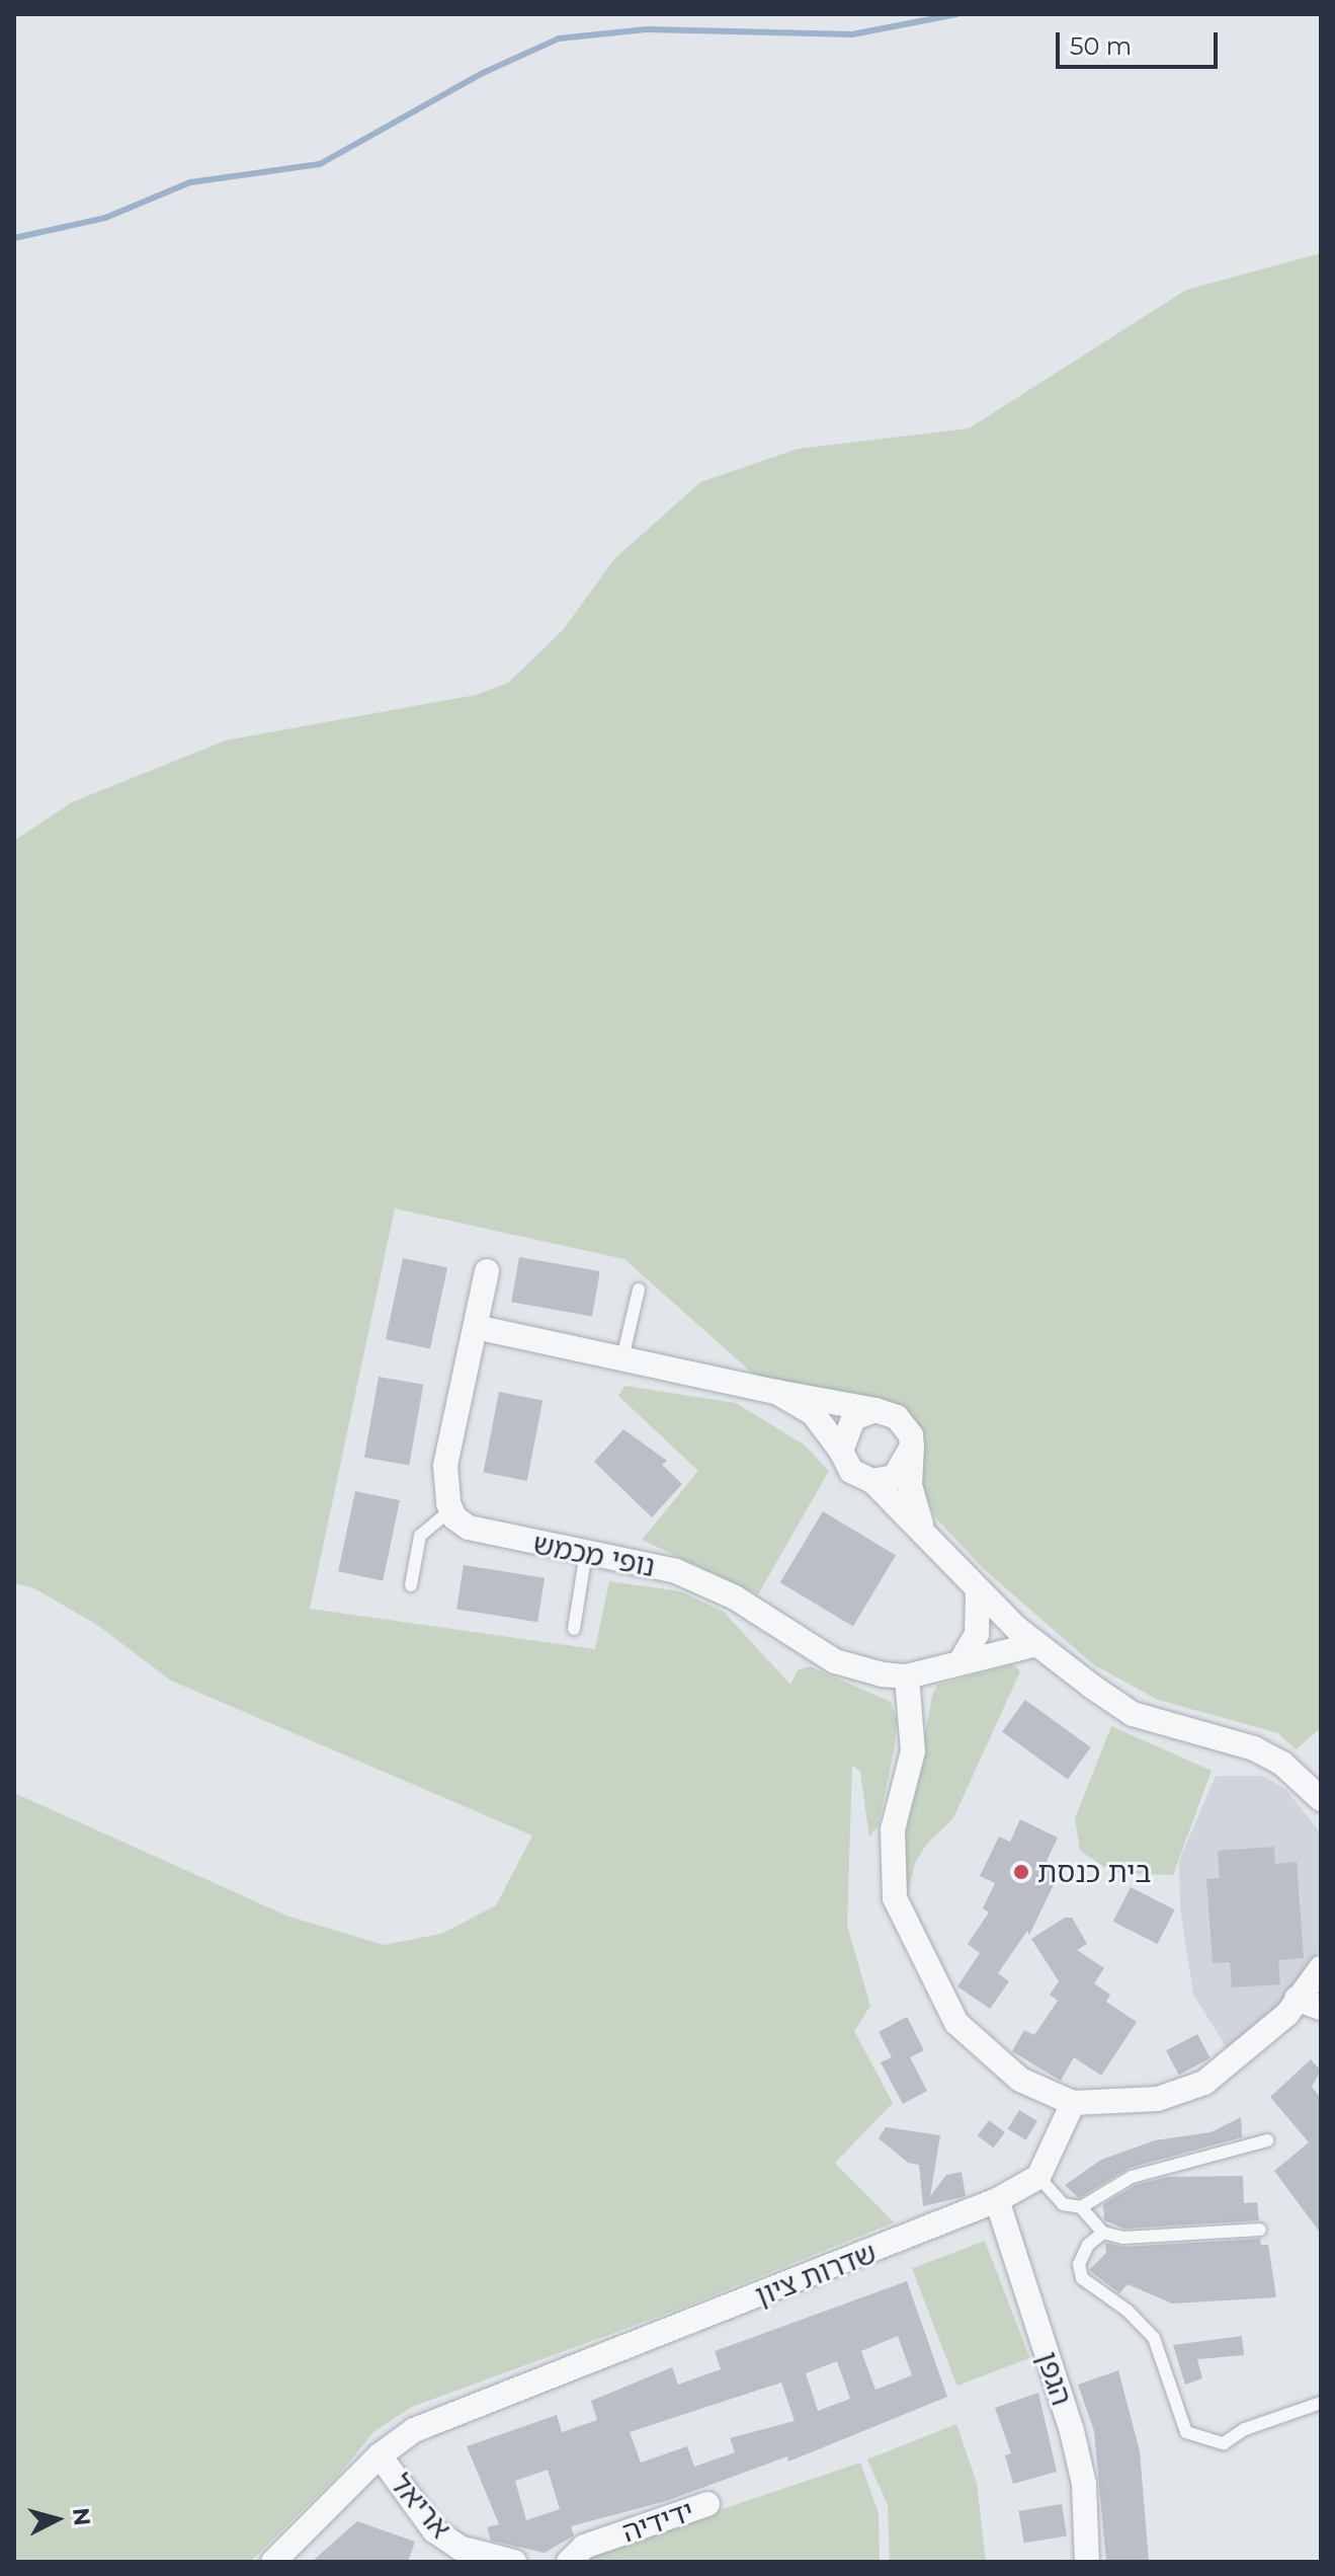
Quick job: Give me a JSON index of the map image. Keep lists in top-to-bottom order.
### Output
{
  "streets": {
    "street": [
      "נופי מכמש",
      "שדרות ציון",
      "הגפן",
      "אריאל",
      "ידידיה"
    ]
  },
  "crossings": [
    ["שדרות ציון", "הגפן"],
    ["שדרות ציון", "אריאל"]
  ],
  "places": ["בית כנסת"],
  "scale_bar": "50 m",
  "north": "right"
}
